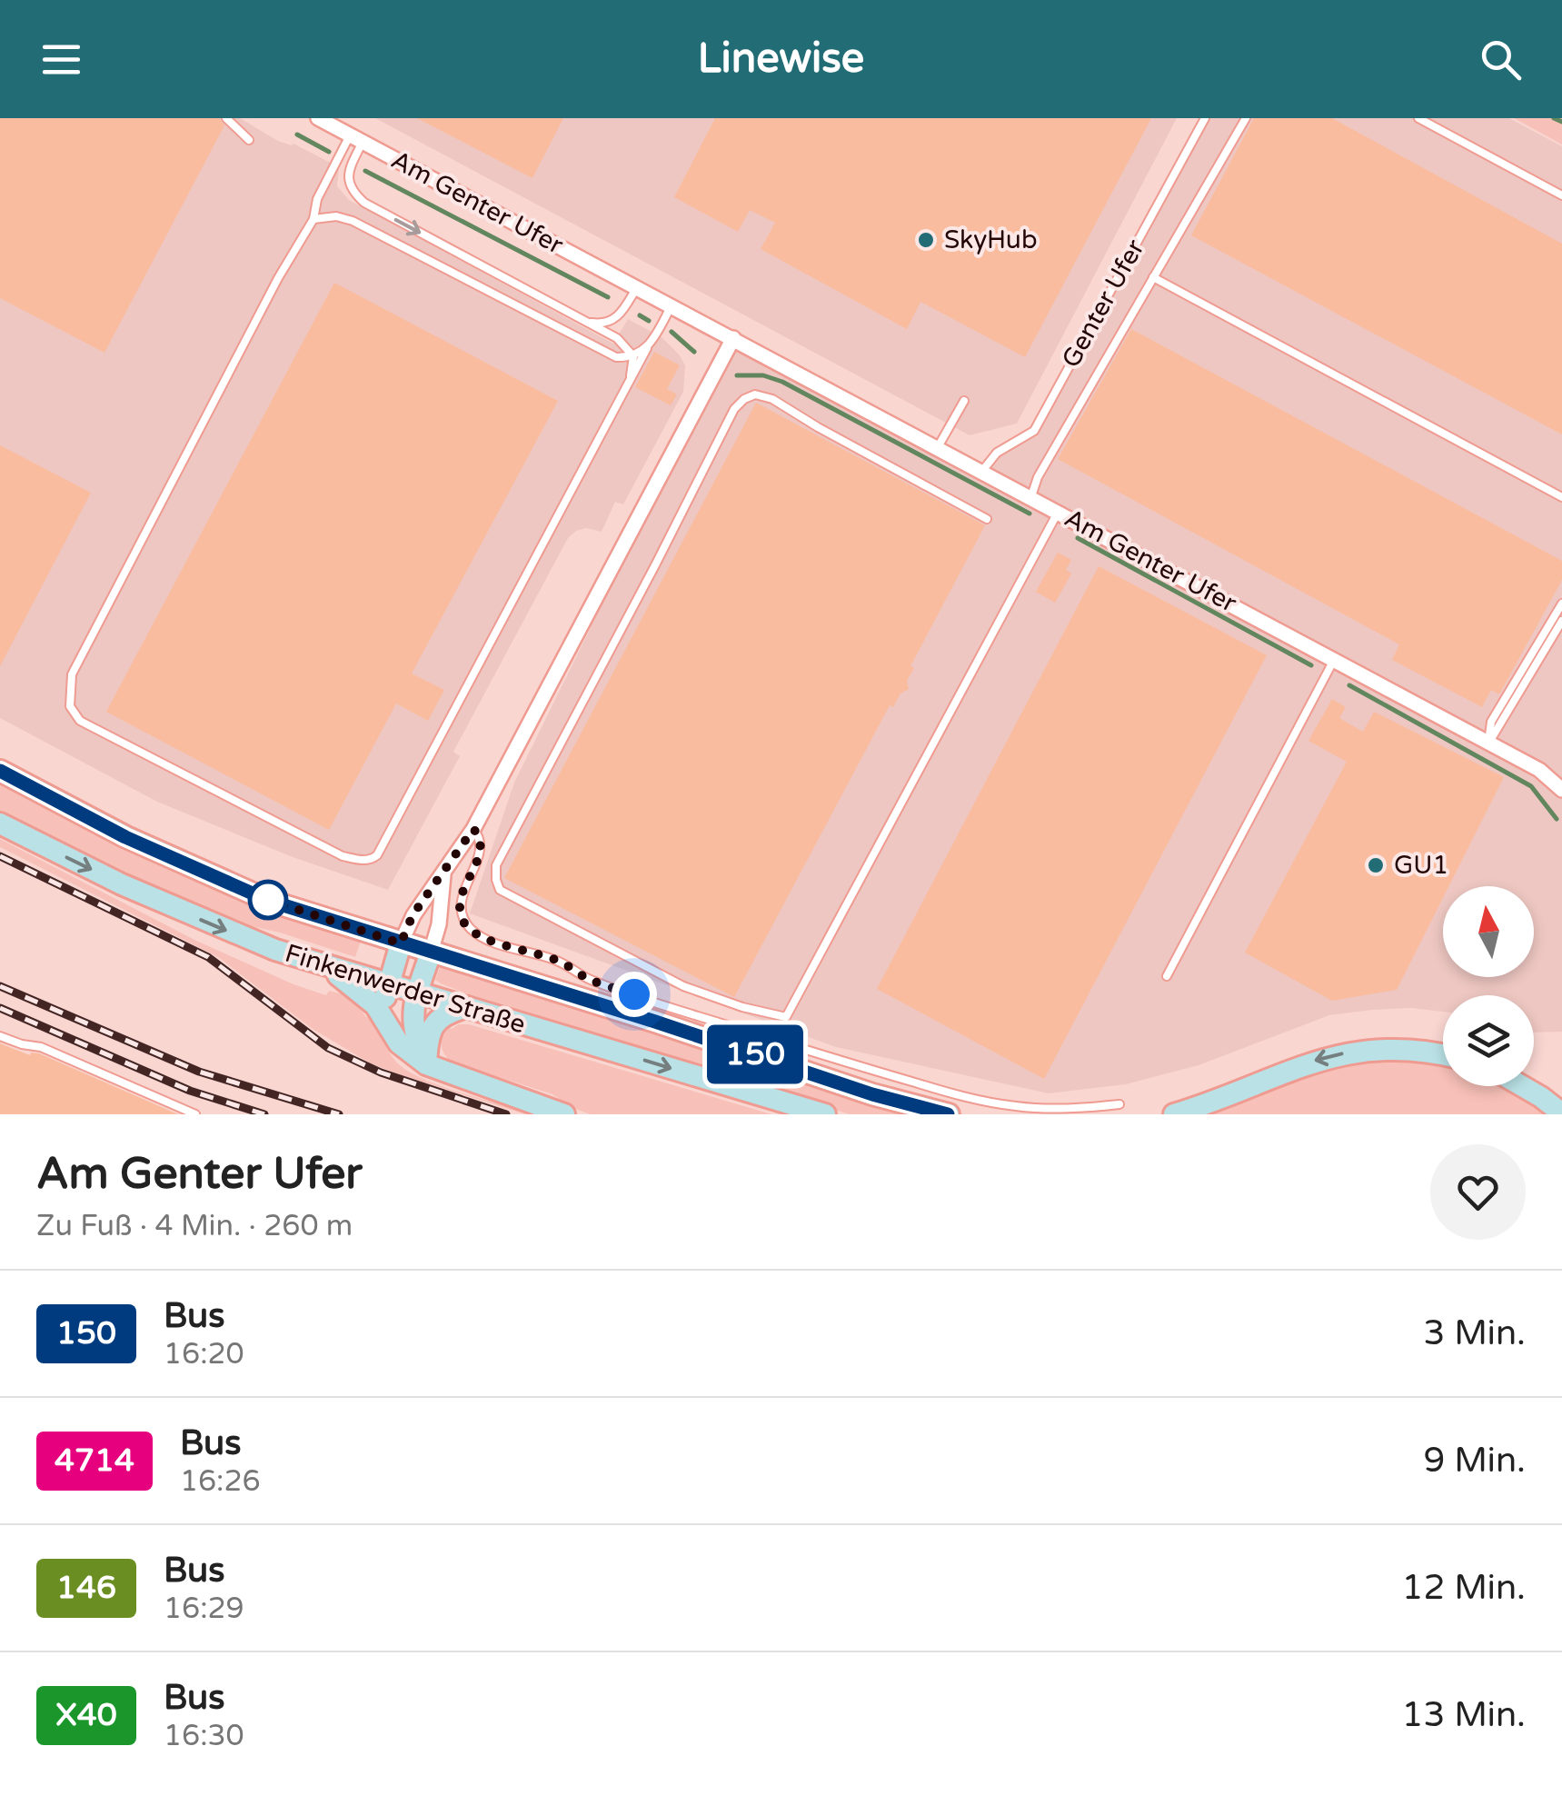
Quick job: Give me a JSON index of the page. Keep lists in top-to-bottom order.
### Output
{
  "streets": {
    "main road": ["Finkenwerder Straße"],
    "street": ["Am Genter Ufer"],
    "lane": ["Genter Ufer"]
  },
  "crossings": [
    ["Am Genter Ufer", "Genter Ufer"]
  ],
  "places": ["SkyHub", "GU1"],
  "lines": ["bus line 150"],
  "north": "top",
  "page": {
    "header": "Linewise",
    "on_map": "150",
    "heading": ["Am Genter Ufer", "Zu Fuß · 4 Min. · 260 m"],
    "list": [
      {
        "mark": "150",
        "name": "Bus",
        "note": "16:20",
        "value": "3 Min."
      },
      {
        "mark": "4714",
        "name": "Bus",
        "note": "16:26",
        "value": "9 Min."
      },
      {
        "mark": "146",
        "name": "Bus",
        "note": "16:29",
        "value": "12 Min."
      },
      {
        "mark": "X40",
        "name": "Bus",
        "note": "16:30",
        "value": "13 Min."
      }
    ]
  }
}
